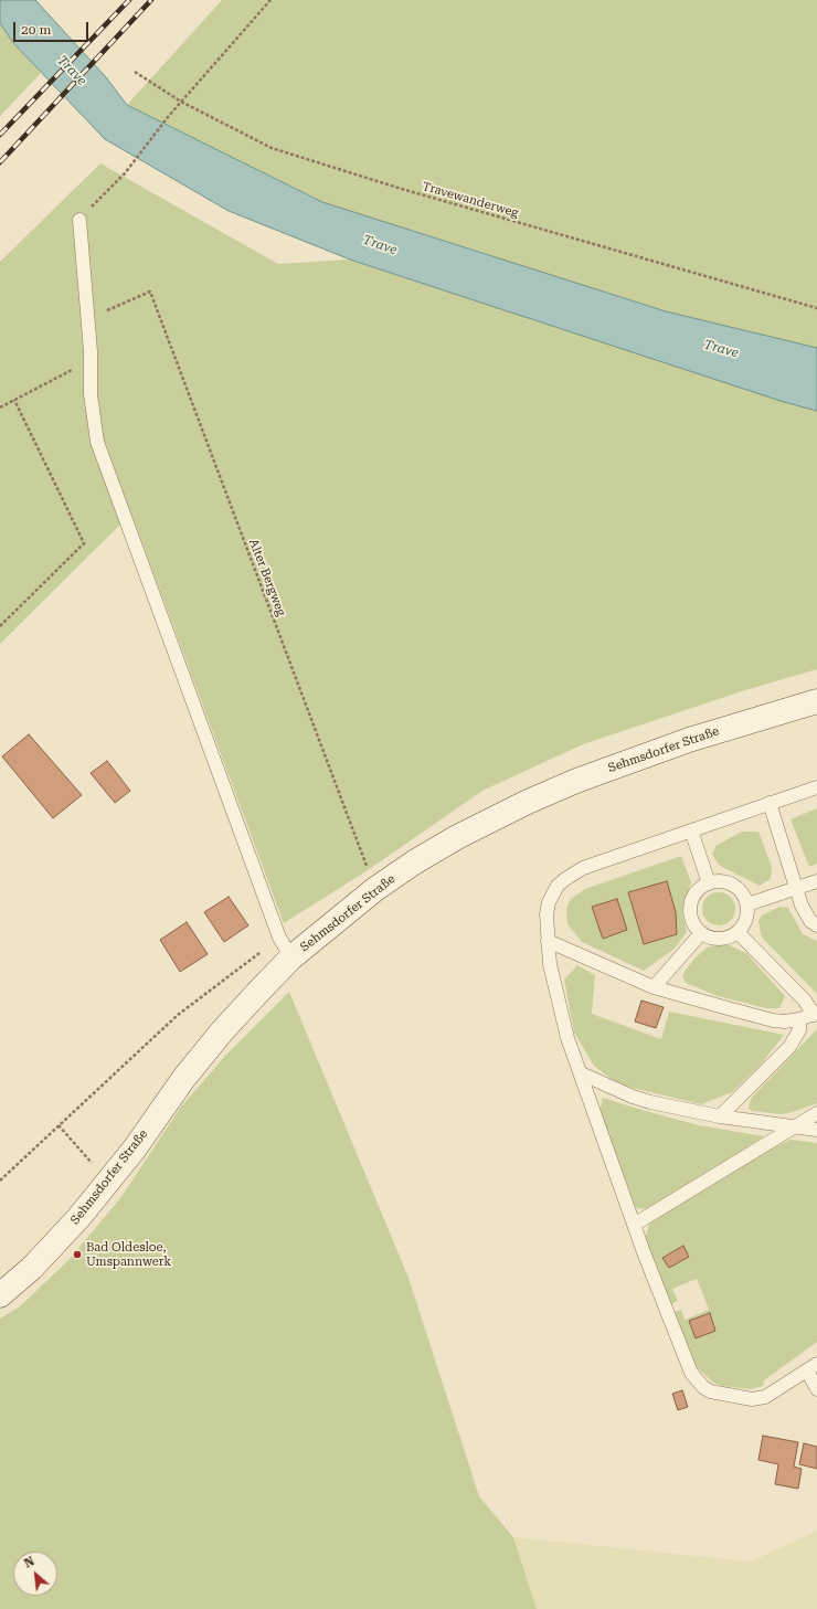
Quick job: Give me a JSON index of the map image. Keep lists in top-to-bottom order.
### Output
{
  "streets": {
    "main road": ["Sehmsdorfer Straße"],
    "path": ["Travewanderweg", "Alter Bergweg"]
  },
  "water": ["Trave"],
  "places": ["Bad Oldesloe, Umspannwerk"],
  "scale_bar": "20 m",
  "north": "top left"
}
